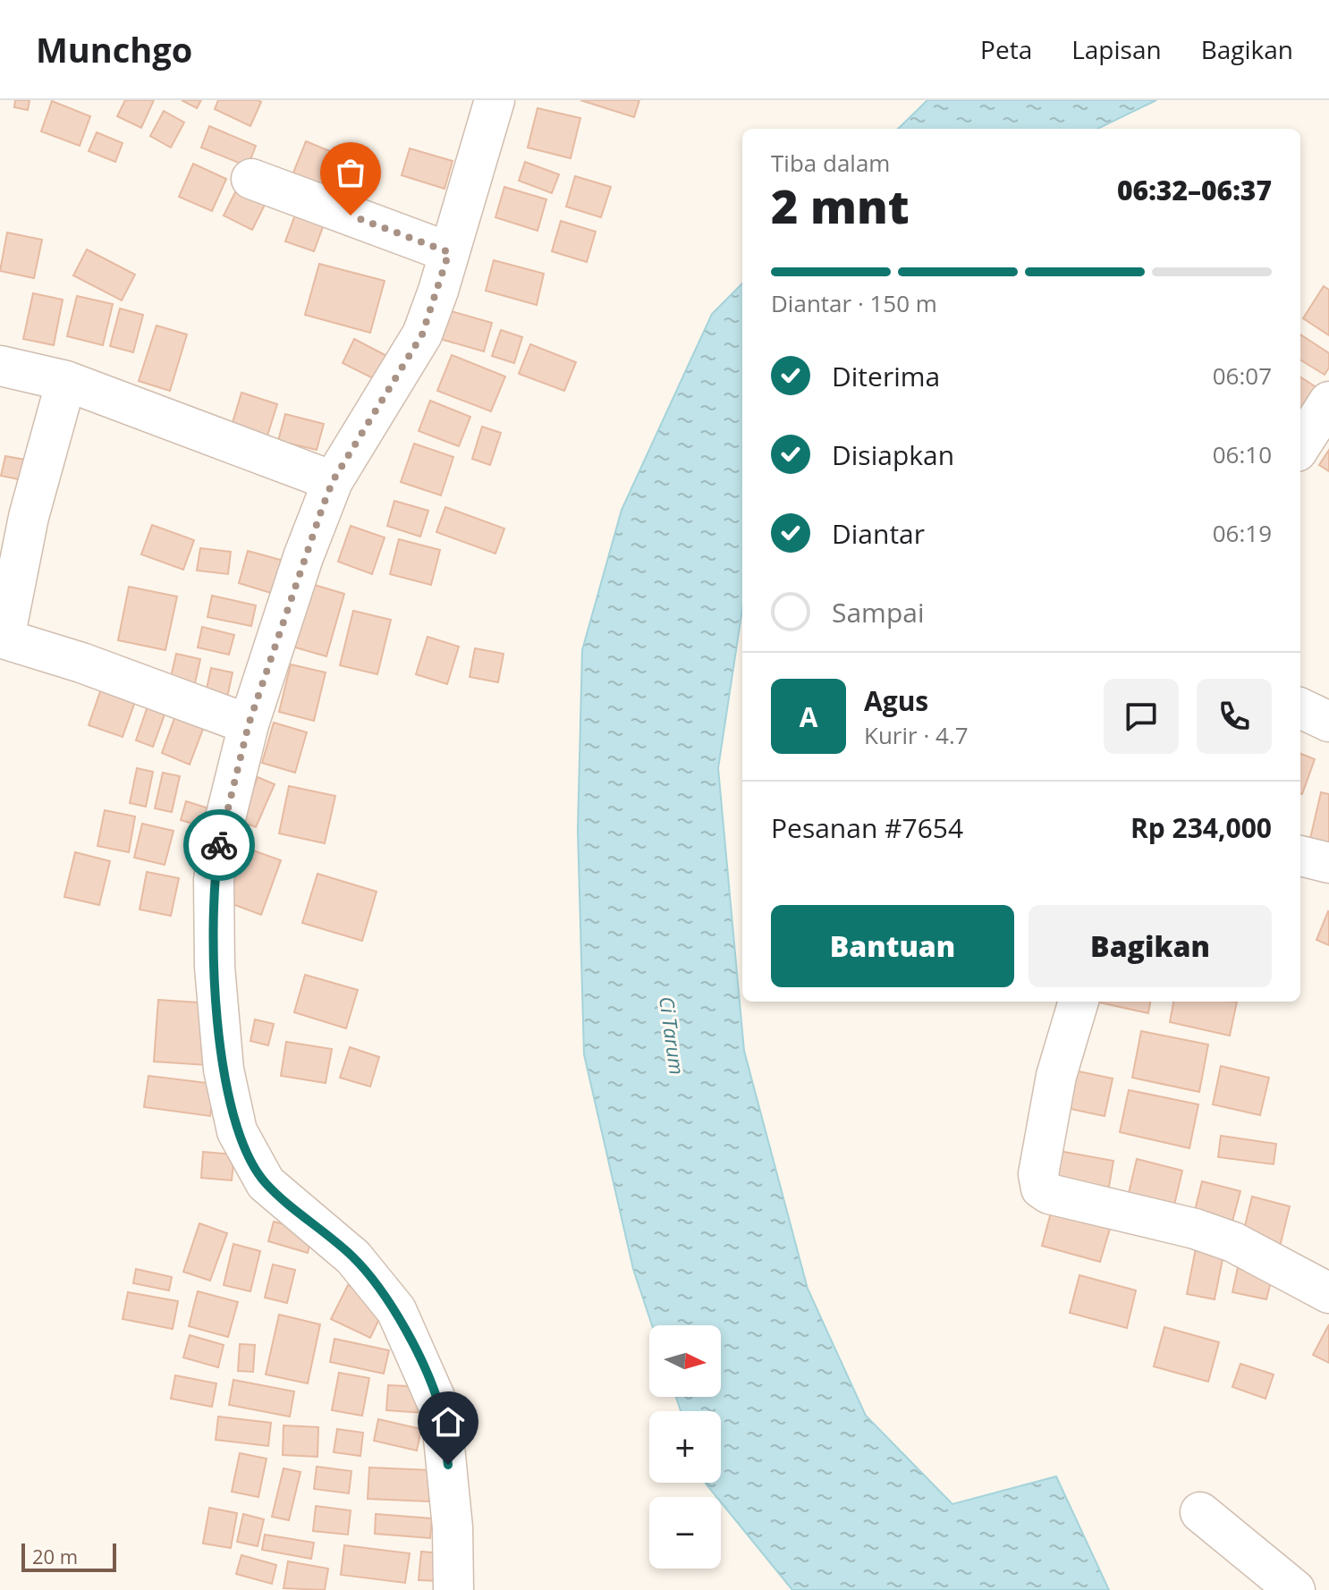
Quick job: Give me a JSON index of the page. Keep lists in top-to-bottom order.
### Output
{
  "water": ["Ci Tarum"],
  "scale_bar": "20 m",
  "north": "right",
  "page": {
    "header": "Munchgo",
    "nav": ["Peta", "Lapisan", "Bagikan"],
    "heading": ["2 mnt", "Tiba dalam", "06:32–06:37"],
    "panel": [
      "Agus",
      "Kurir · 4.7",
      "Pesanan #7654",
      "Rp 234,000"
    ],
    "bar": "Diantar · 150 m",
    "list": [
      ["Diterima", "06:07"],
      ["Disiapkan", "06:10"],
      ["Diantar", "06:19"],
      "Sampai"
    ],
    "round": "A",
    "buttons": ["Bantuan", "Bagikan"],
    "map_buttons": ["+", "−"],
    "scale": "20 m"
  }
}
